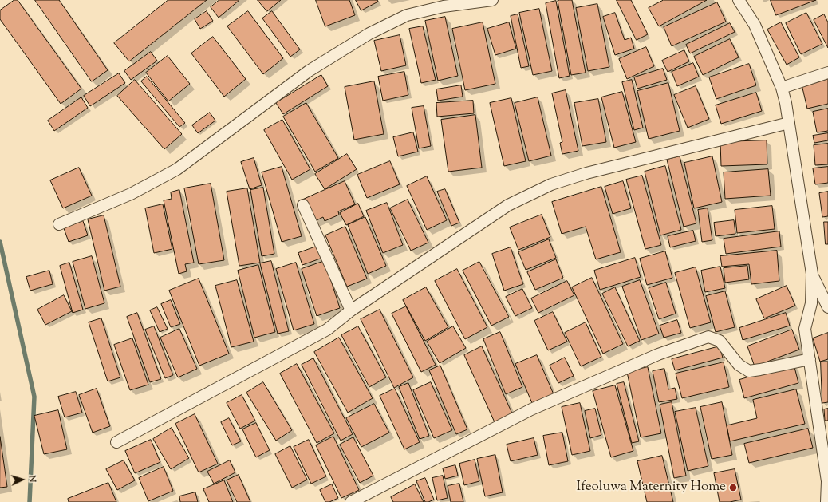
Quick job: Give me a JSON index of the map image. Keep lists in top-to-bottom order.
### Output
{
  "places": ["Ifeoluwa Maternity Home"],
  "north": "right"
}
